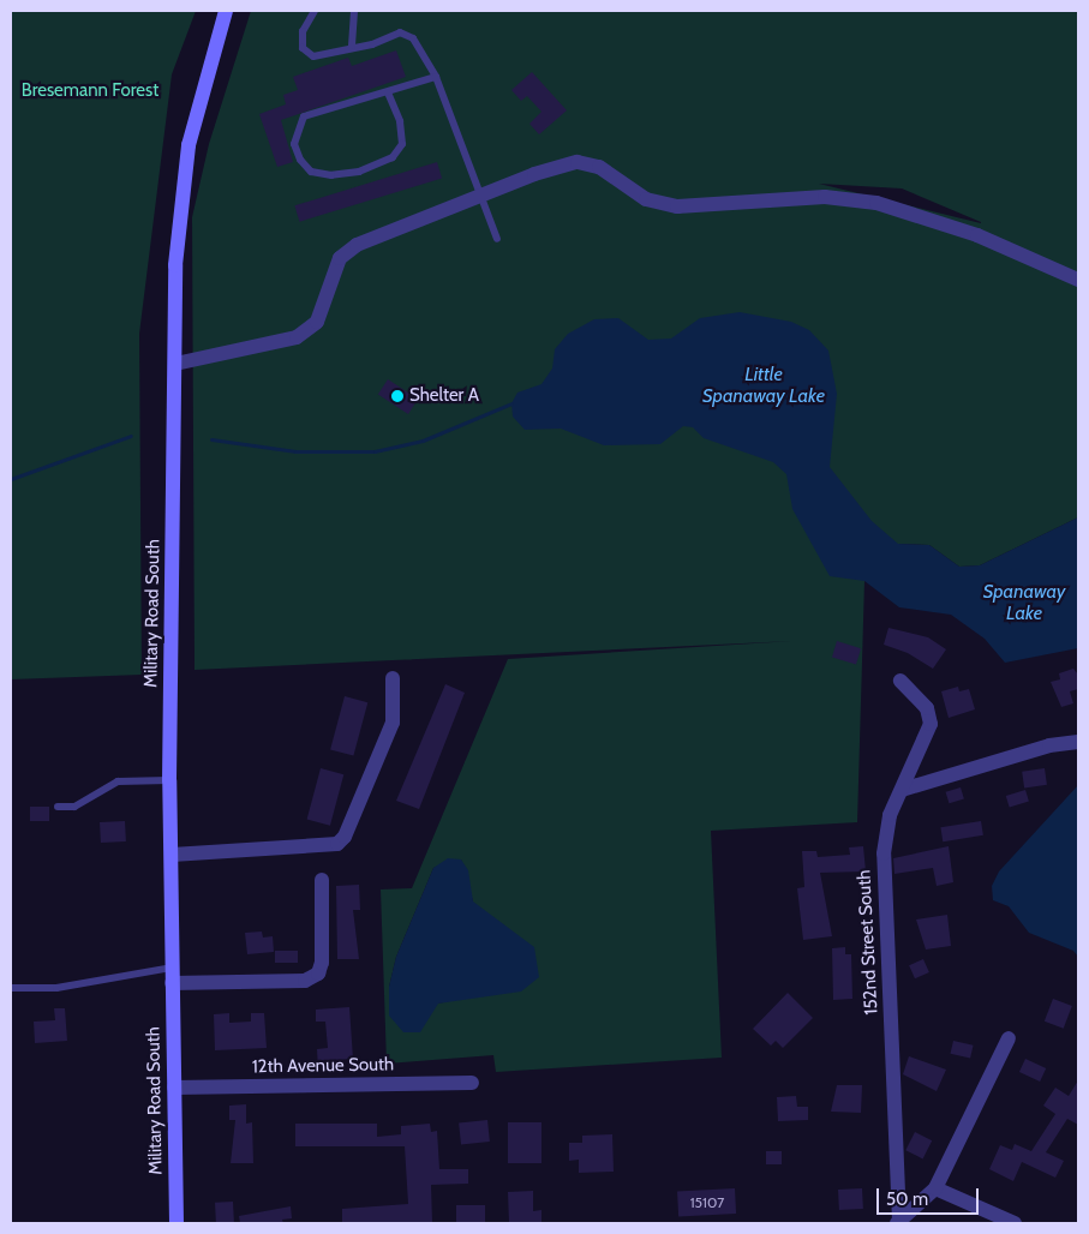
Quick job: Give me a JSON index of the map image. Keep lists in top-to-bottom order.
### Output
{
  "streets": {
    "main road": ["Military Road South"],
    "street": ["152nd Street South", "12th Avenue South"]
  },
  "crossings": [
    ["Military Road South", "12th Avenue South"]
  ],
  "water": ["Little Spanaway Lake", "Spanaway Lake"],
  "parks": ["Bresemann Forest"],
  "places": ["Shelter A"],
  "house_numbers": ["15107"],
  "scale_bar": "50 m"
}
